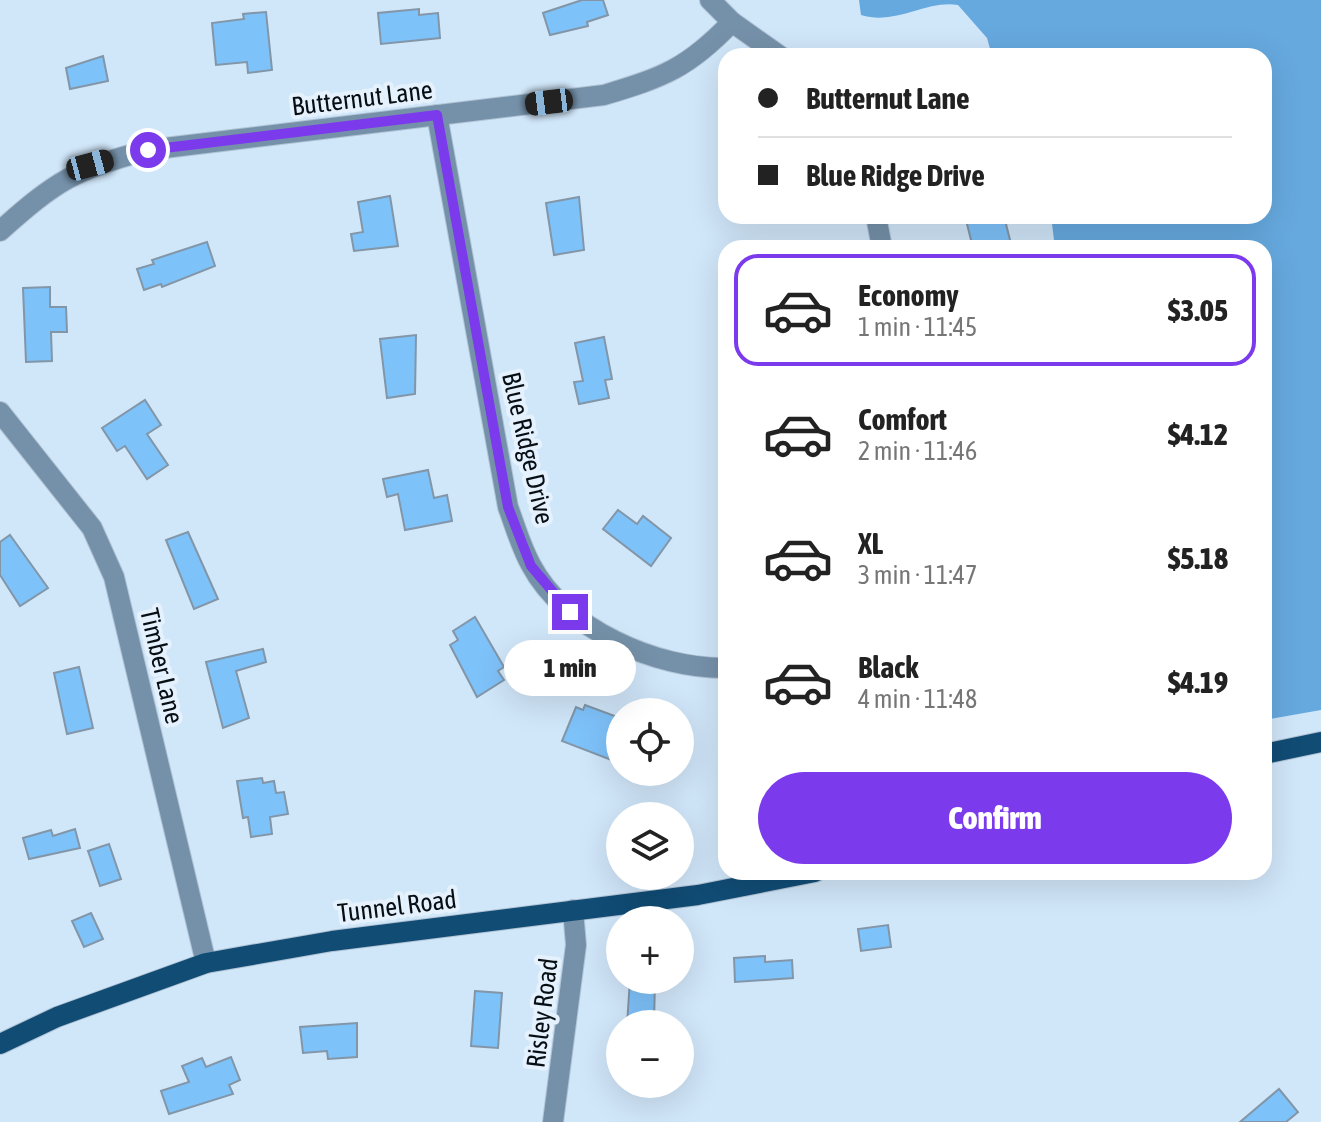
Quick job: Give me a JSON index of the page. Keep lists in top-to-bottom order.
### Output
{
  "streets": {
    "main road": ["Tunnel Road"],
    "street": [
      "Butternut Lane",
      "Blue Ridge Drive",
      "Timber Lane",
      "Risley Road"
    ]
  },
  "crossings": [
    ["Butternut Lane", "Blue Ridge Drive"],
    ["Timber Lane", "Tunnel Road"],
    ["Tunnel Road", "Risley Road"]
  ],
  "page": {
    "banner": ["Butternut Lane", "Blue Ridge Drive"],
    "list": [
      {
        "name": "Economy",
        "note": "1 min · 11:45",
        "value": "$3.05"
      },
      {
        "name": "Comfort",
        "note": "2 min · 11:46",
        "value": "$4.12"
      },
      {
        "name": "XL",
        "note": "3 min · 11:47",
        "value": "$5.18"
      },
      {
        "name": "Black",
        "note": "4 min · 11:48",
        "value": "$4.19"
      }
    ],
    "bubble": "1 min",
    "map_buttons": ["+", "−"],
    "buttons": "Confirm"
  }
}
